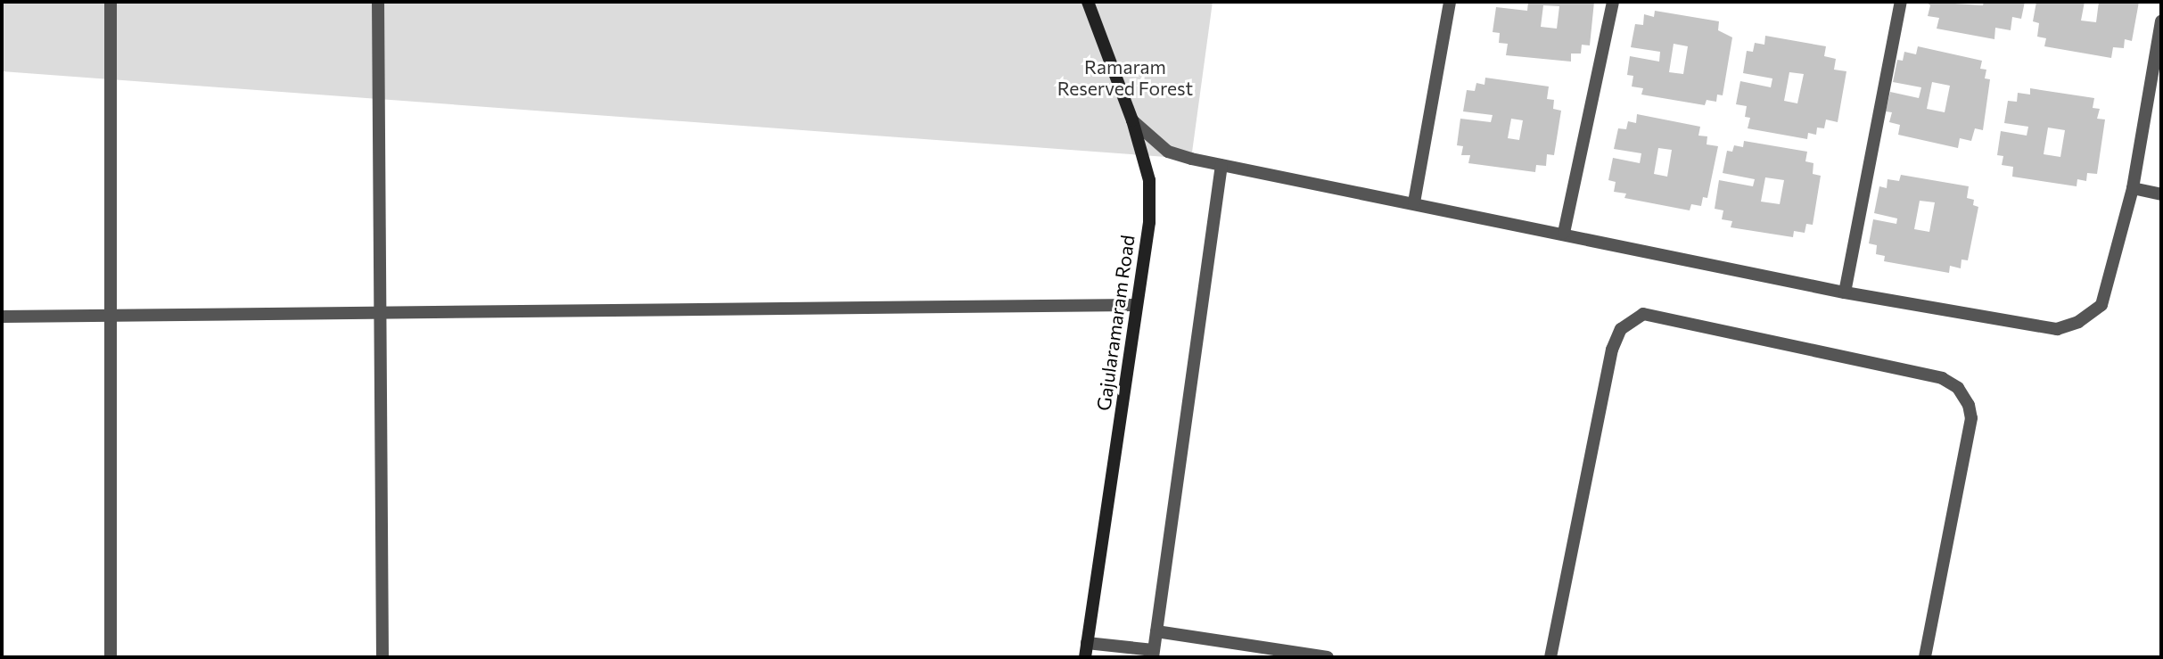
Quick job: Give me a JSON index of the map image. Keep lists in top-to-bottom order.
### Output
{
  "streets": {
    "main road": ["Gajularamaram Road"]
  },
  "parks": ["Ramaram Reserved Forest"]
}
